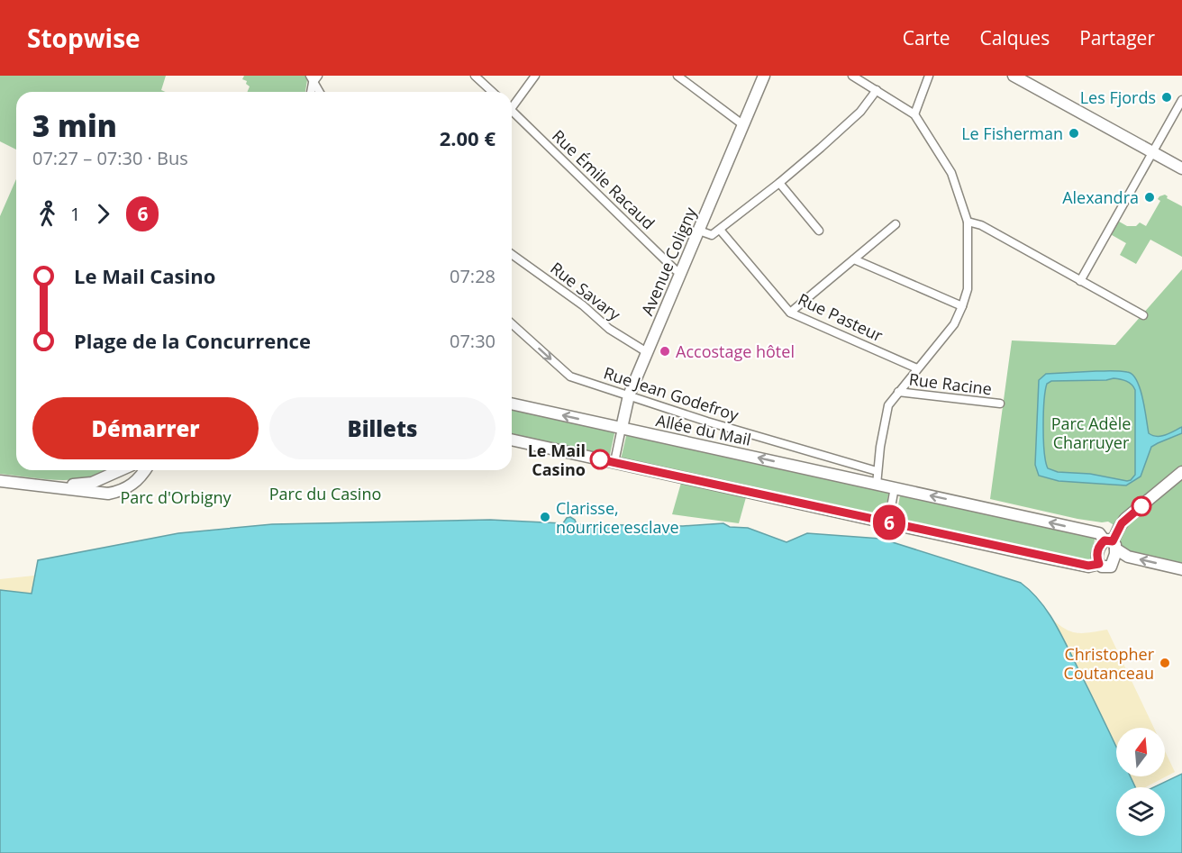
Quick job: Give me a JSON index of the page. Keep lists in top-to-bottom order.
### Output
{
  "streets": {
    "street": [
      "Rue Émile Racaud",
      "Avenue Coligny",
      "Rue Savary",
      "Rue Pasteur",
      "Rue Racine",
      "Rue Jean Godefroy",
      "Allée du Mail"
    ]
  },
  "crossings": [
    ["Rue Émile Racaud", "Avenue Coligny"],
    ["Avenue Coligny", "Rue Savary"],
    ["Avenue Coligny", "Rue Jean Godefroy"],
    ["Avenue Coligny", "Allée du Mail"]
  ],
  "parks": ["Parc Adèle Charruyer", "Parc du Casino", "Parc d'Orbigny"],
  "places": [
    "Les Fjords",
    "Le Fisherman",
    "Alexandra",
    "Accostage hôtel",
    "Le Mail Casino",
    "Clarisse, nourrice esclave",
    "Christopher Coutanceau"
  ],
  "lines": ["bus line 6"],
  "north": "top",
  "page": {
    "header": "Stopwise",
    "nav": ["Carte", "Calques", "Partager"],
    "on_map": "6",
    "heading": ["3 min", "07:27 – 07:30 · Bus", "2.00 €"],
    "legs": ["1", "6"],
    "list": [
      {
        "name": "Le Mail Casino",
        "value": "07:28"
      },
      {
        "name": "Plage de la Concurrence",
        "value": "07:30"
      }
    ],
    "buttons": ["Démarrer", "Billets"]
  }
}
